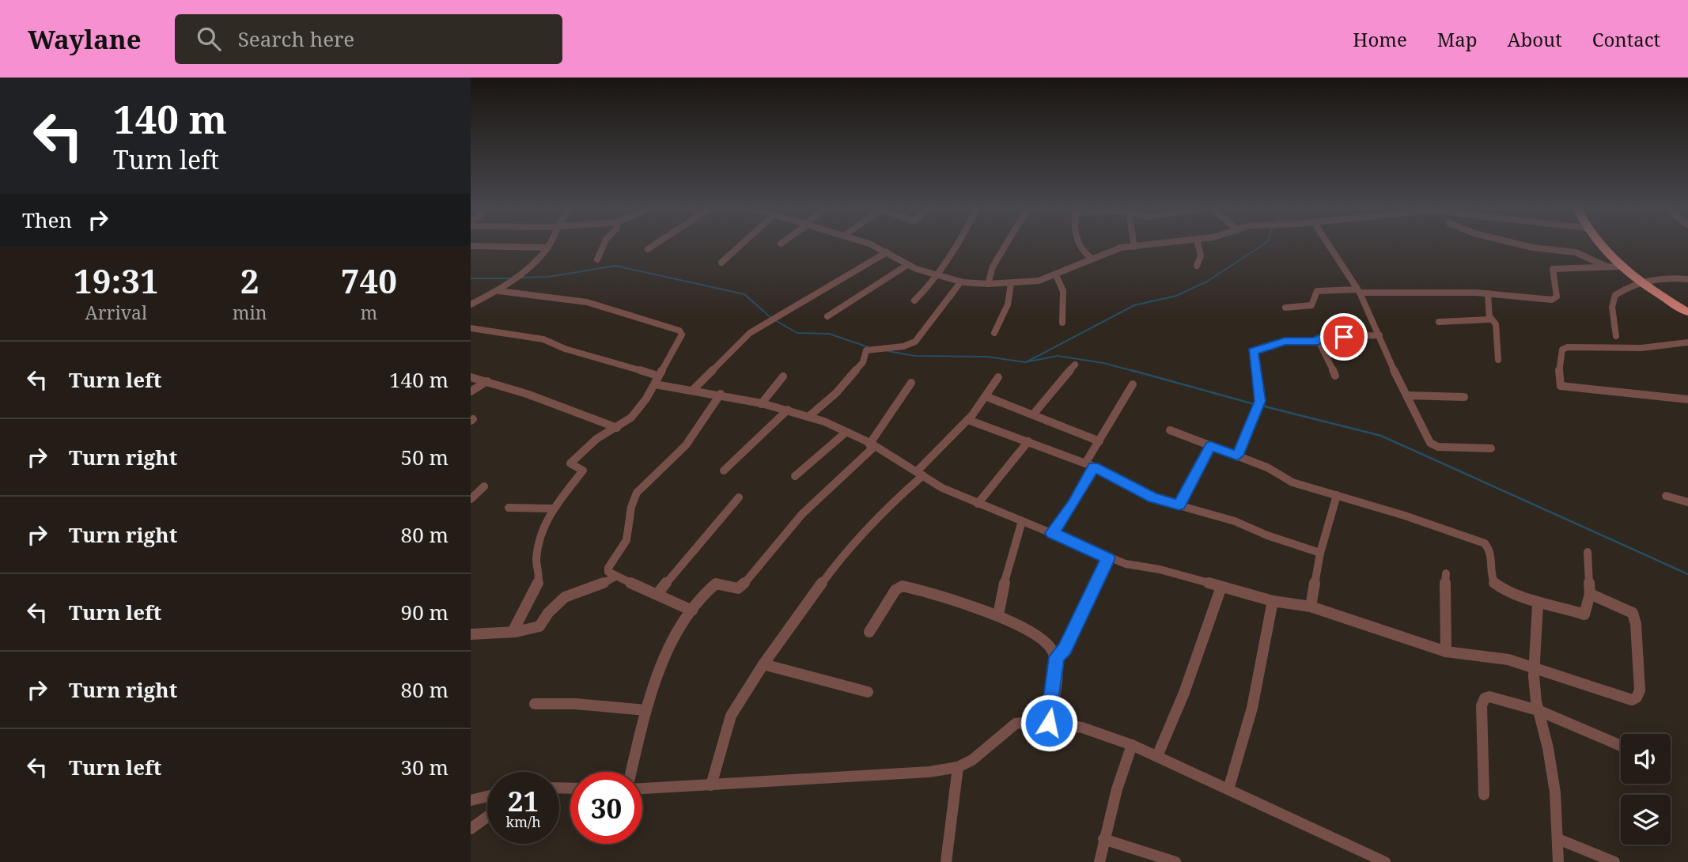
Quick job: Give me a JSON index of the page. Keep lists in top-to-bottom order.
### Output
{
  "page": {
    "header": "Waylane",
    "search": "Search here",
    "nav": [
      "Home",
      "Map",
      "About",
      "Contact"
    ],
    "turn": ["140 m", "Turn left"],
    "then": "Then",
    "eta": [
      "19:31",
      "Arrival",
      "2",
      "min",
      "740",
      "m"
    ],
    "list": [
      {
        "name": "Turn left",
        "value": "140 m"
      },
      {
        "name": "Turn right",
        "value": "50 m"
      },
      {
        "name": "Turn right",
        "value": "80 m"
      },
      {
        "name": "Turn left",
        "value": "90 m"
      },
      {
        "name": "Turn right",
        "value": "80 m"
      },
      {
        "name": "Turn left",
        "value": "30 m"
      }
    ],
    "speed": "21 km/h",
    "limit": "30"
  }
}
